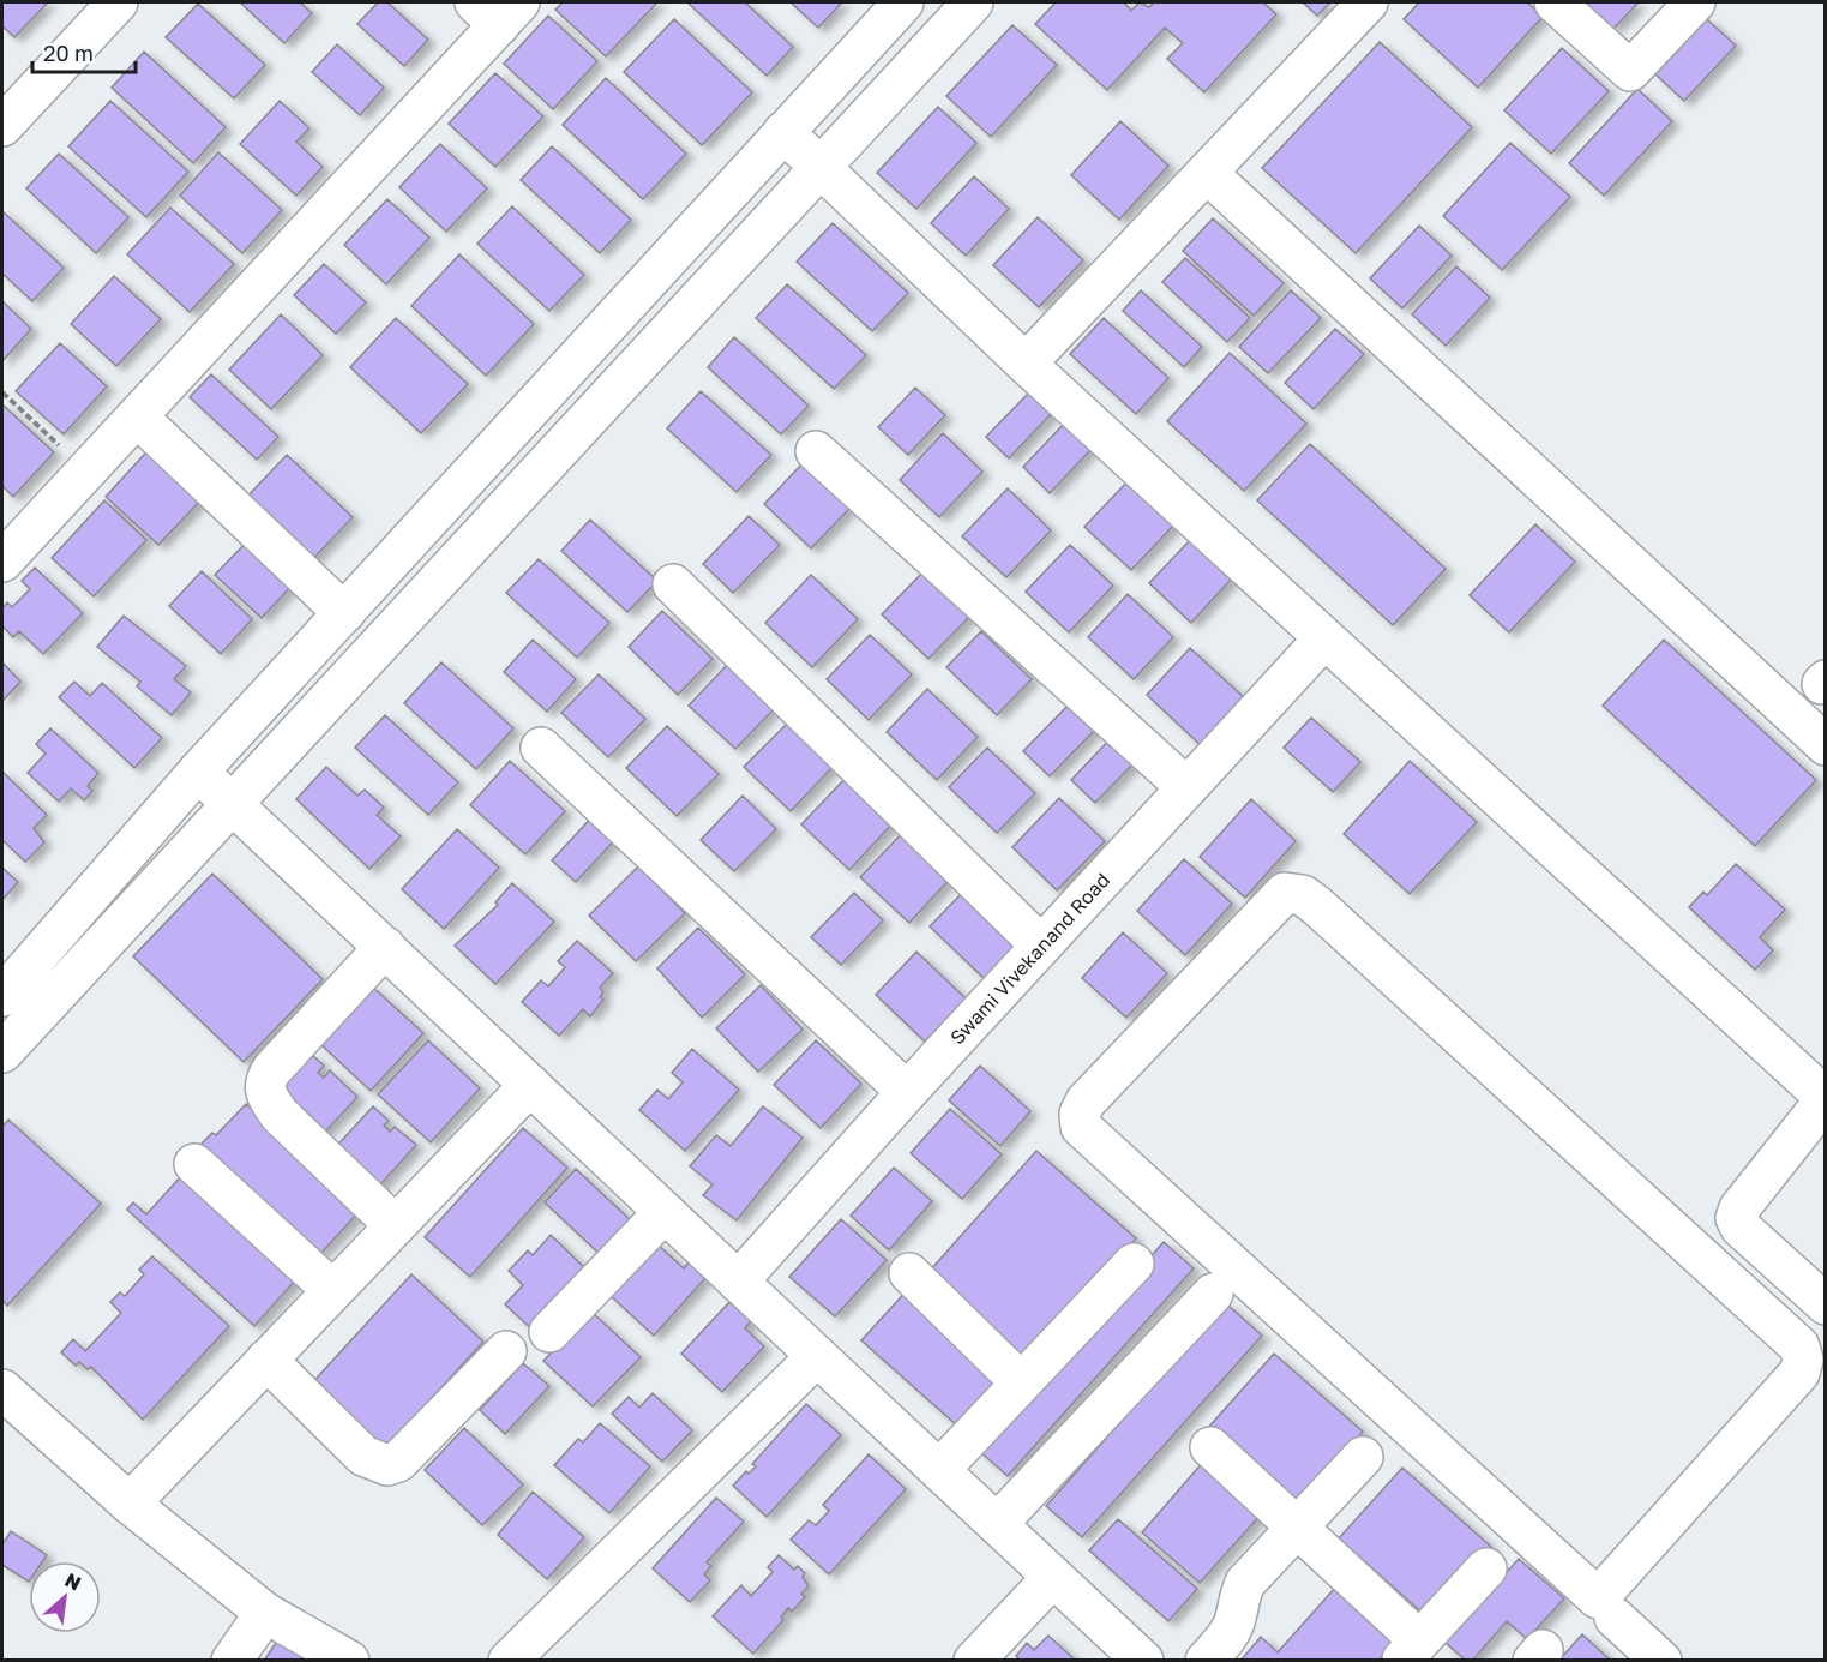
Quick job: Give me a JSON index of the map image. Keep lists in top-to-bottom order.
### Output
{
  "streets": {
    "street": ["Swami Vivekanand Road"]
  },
  "scale_bar": "20 m",
  "north": "top right"
}
